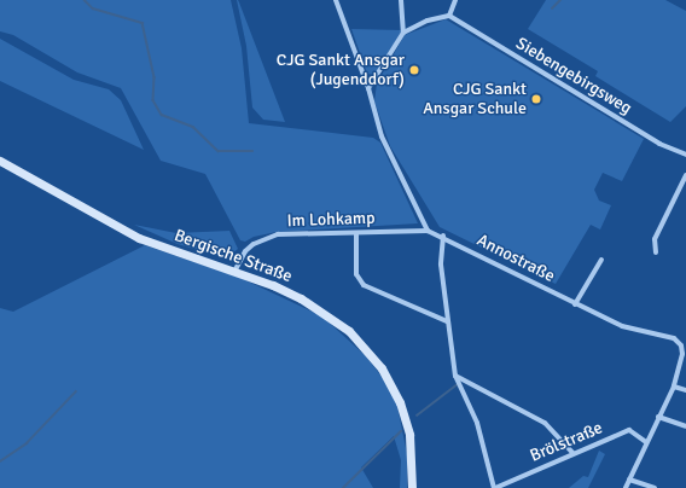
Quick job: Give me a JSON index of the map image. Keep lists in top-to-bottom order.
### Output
{
  "streets": {
    "main road": ["Bergische Straße"],
    "street": [
      "Siebengebirgsweg",
      "Im Lohkamp",
      "Annostraße",
      "Brölstraße"
    ]
  },
  "crossings": [
    ["Im Lohkamp", "Bergische Straße"],
    ["Im Lohkamp", "Annostraße"],
    ["Annostraße", "Brölstraße"]
  ],
  "places": ["CJG Sankt Ansgar (Jugenddorf)", "CJG Sankt Ansgar Schule"]
}
